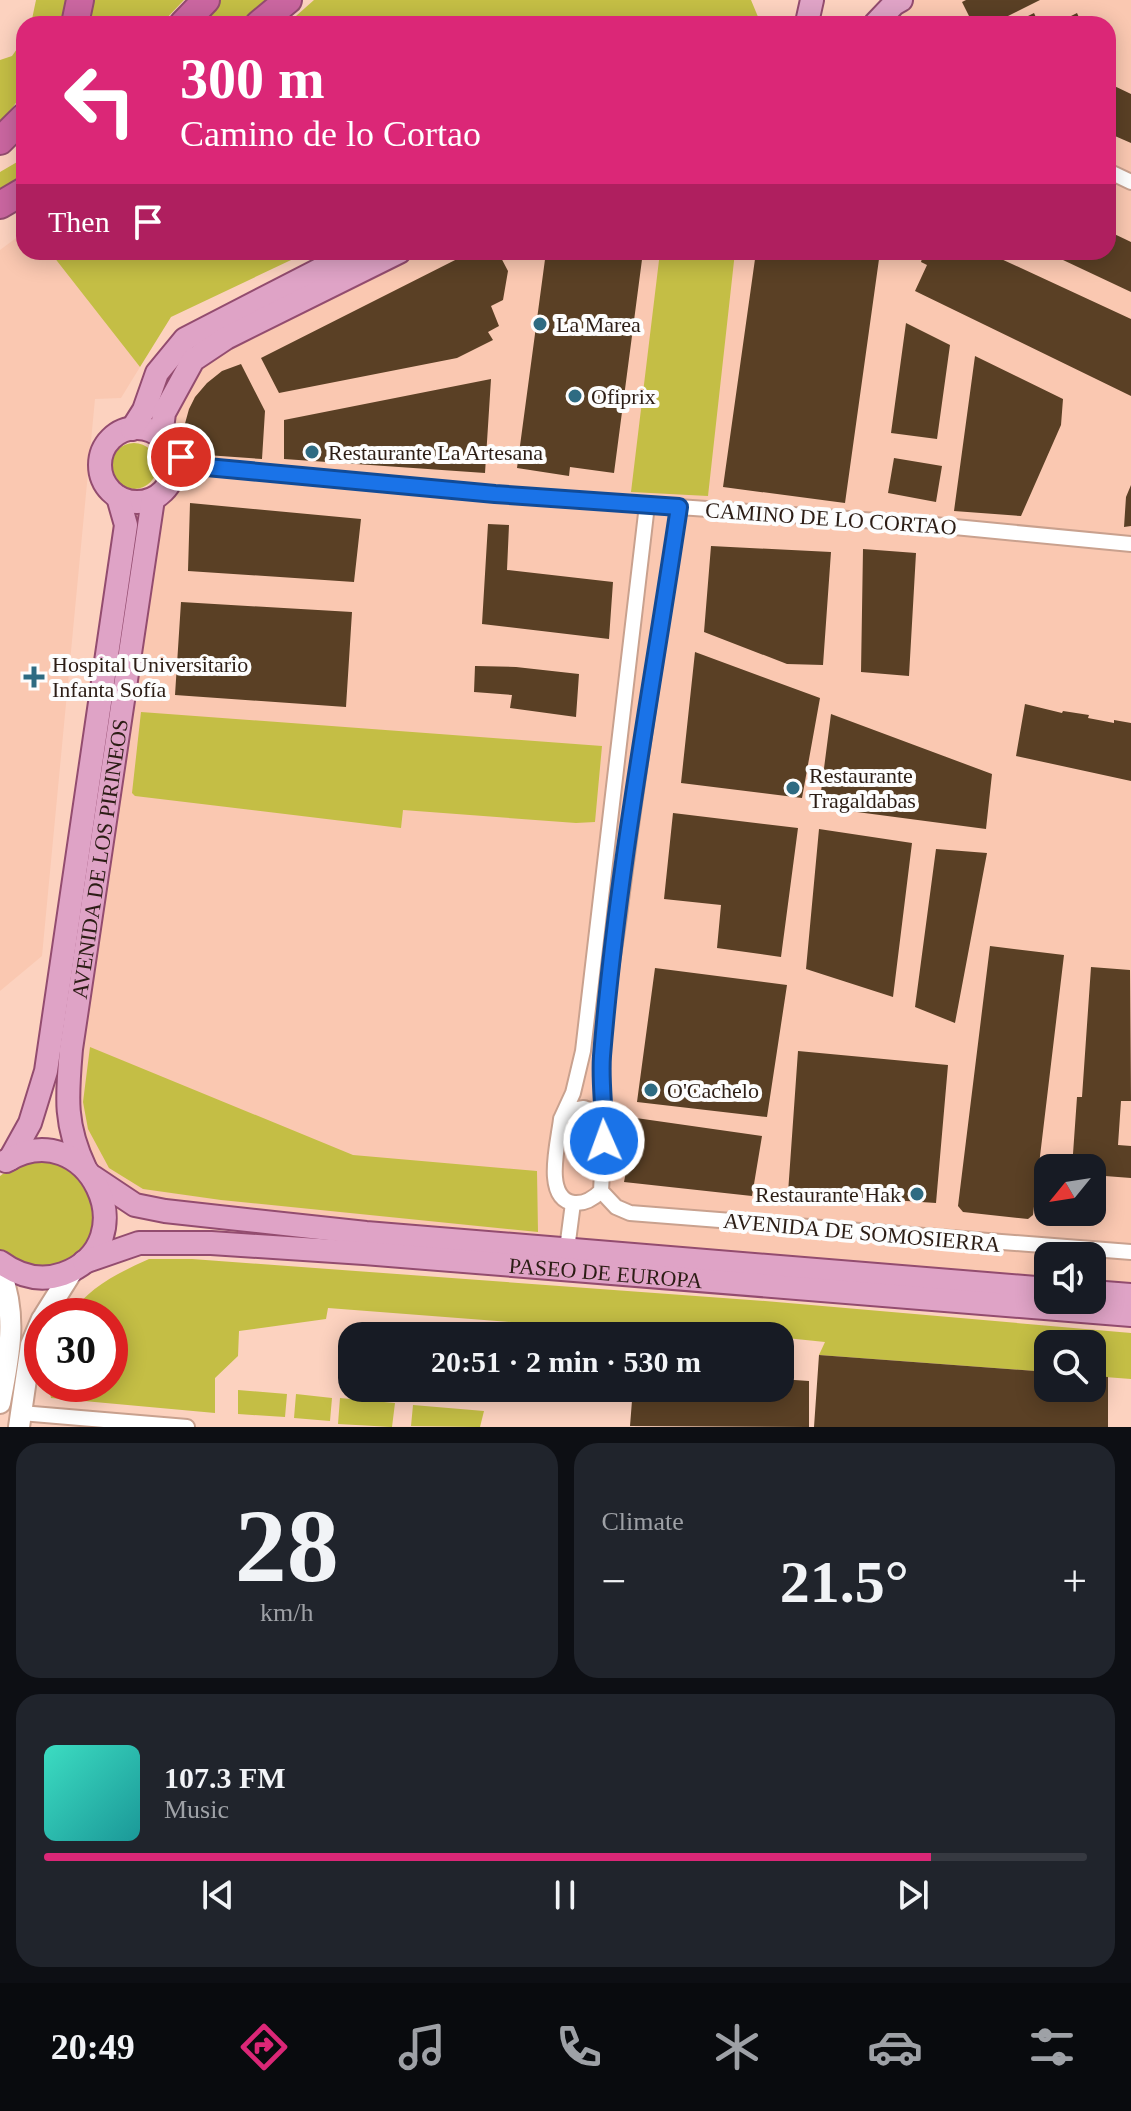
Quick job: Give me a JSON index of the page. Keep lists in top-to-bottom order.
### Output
{
  "streets": {
    "main road": ["AVENIDA DE LOS PIRINEOS", "PASEO DE EUROPA"],
    "street": ["CAMINO DE LO CORTAO", "AVENIDA DE SOMOSIERRA"]
  },
  "crossings": [
    ["CAMINO DE LO CORTAO", "AVENIDA DE LOS PIRINEOS"],
    ["AVENIDA DE LOS PIRINEOS", "PASEO DE EUROPA"]
  ],
  "places": {
    "other": [
      "La Marea",
      "Ofiprix",
      "Restaurante La Artesana",
      "Restaurante Tragaldabas",
      "O'Cachelo",
      "Restaurante Hak"
    ],
    "health": ["Hospital Universitario Infanta Sofía"]
  },
  "north": "bottom left",
  "page": {
    "turn": ["300 m", "Camino de lo Cortao"],
    "then": "Then",
    "limit": "30",
    "trip": "20:51 · 2 min · 530 m",
    "tile": [
      ["28", "km/h"],
      "Climate"
    ],
    "heat": ["−", "21.5°", "+"],
    "song": ["107.3 FM", "Music"],
    "tabs": "20:49"
  }
}
